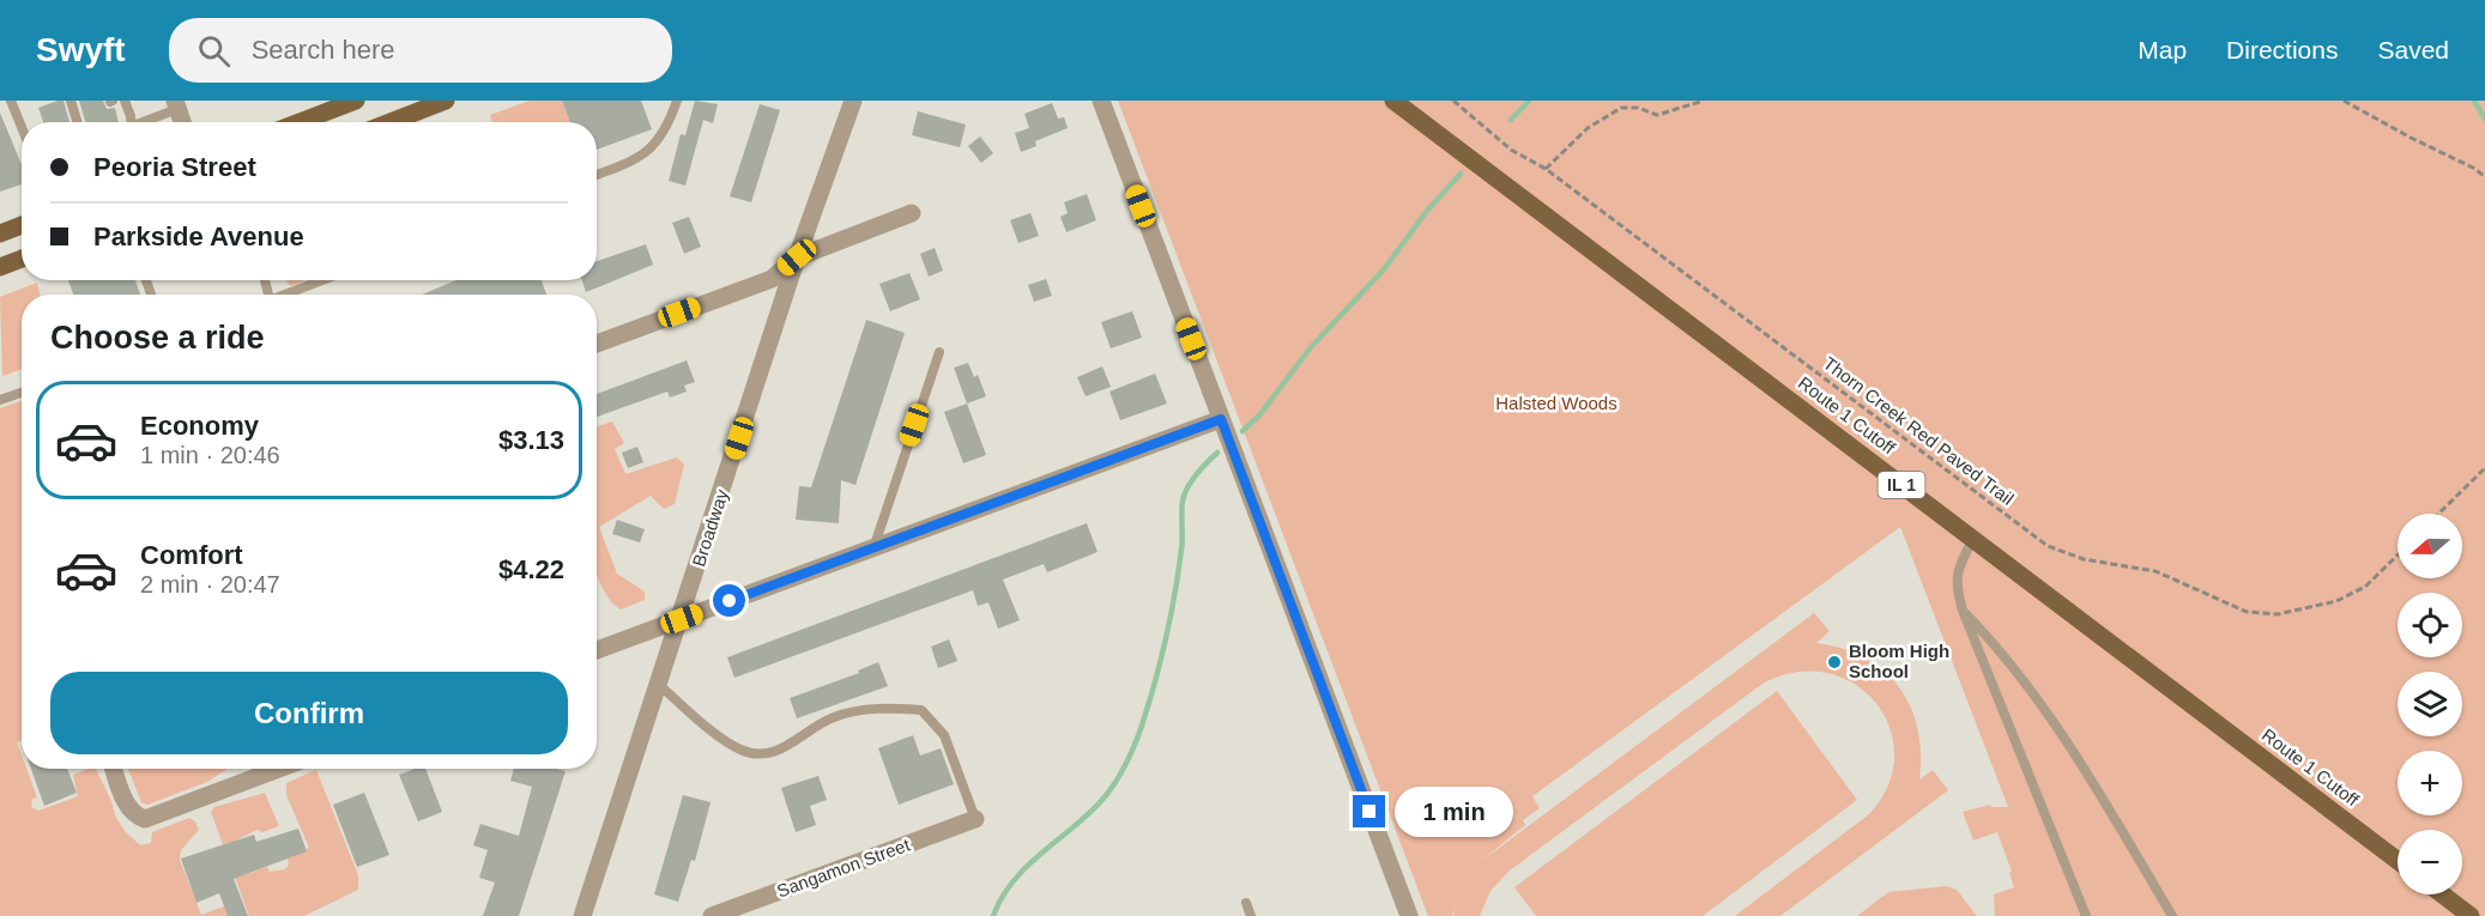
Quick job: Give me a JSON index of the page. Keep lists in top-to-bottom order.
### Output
{
  "streets": {
    "main road": ["Route 1 Cutoff", "IL 1"],
    "street": ["Broadway", "Sangamon Street"],
    "path": ["Thorn Creek Red Paved Trail"]
  },
  "parks": ["Halsted Woods"],
  "places": ["Bloom High School"],
  "north": "left",
  "page": {
    "header": "Swyft",
    "search": "Search here",
    "nav": ["Map", "Directions", "Saved"],
    "banner": ["Peoria Street", "Parkside Avenue"],
    "heading": "Choose a ride",
    "list": [
      {
        "name": "Economy",
        "note": "1 min · 20:46",
        "value": "$3.13"
      },
      {
        "name": "Comfort",
        "note": "2 min · 20:47",
        "value": "$4.22"
      }
    ],
    "map_buttons": ["+", "−"],
    "buttons": "Confirm",
    "bubble": "1 min"
  }
}
